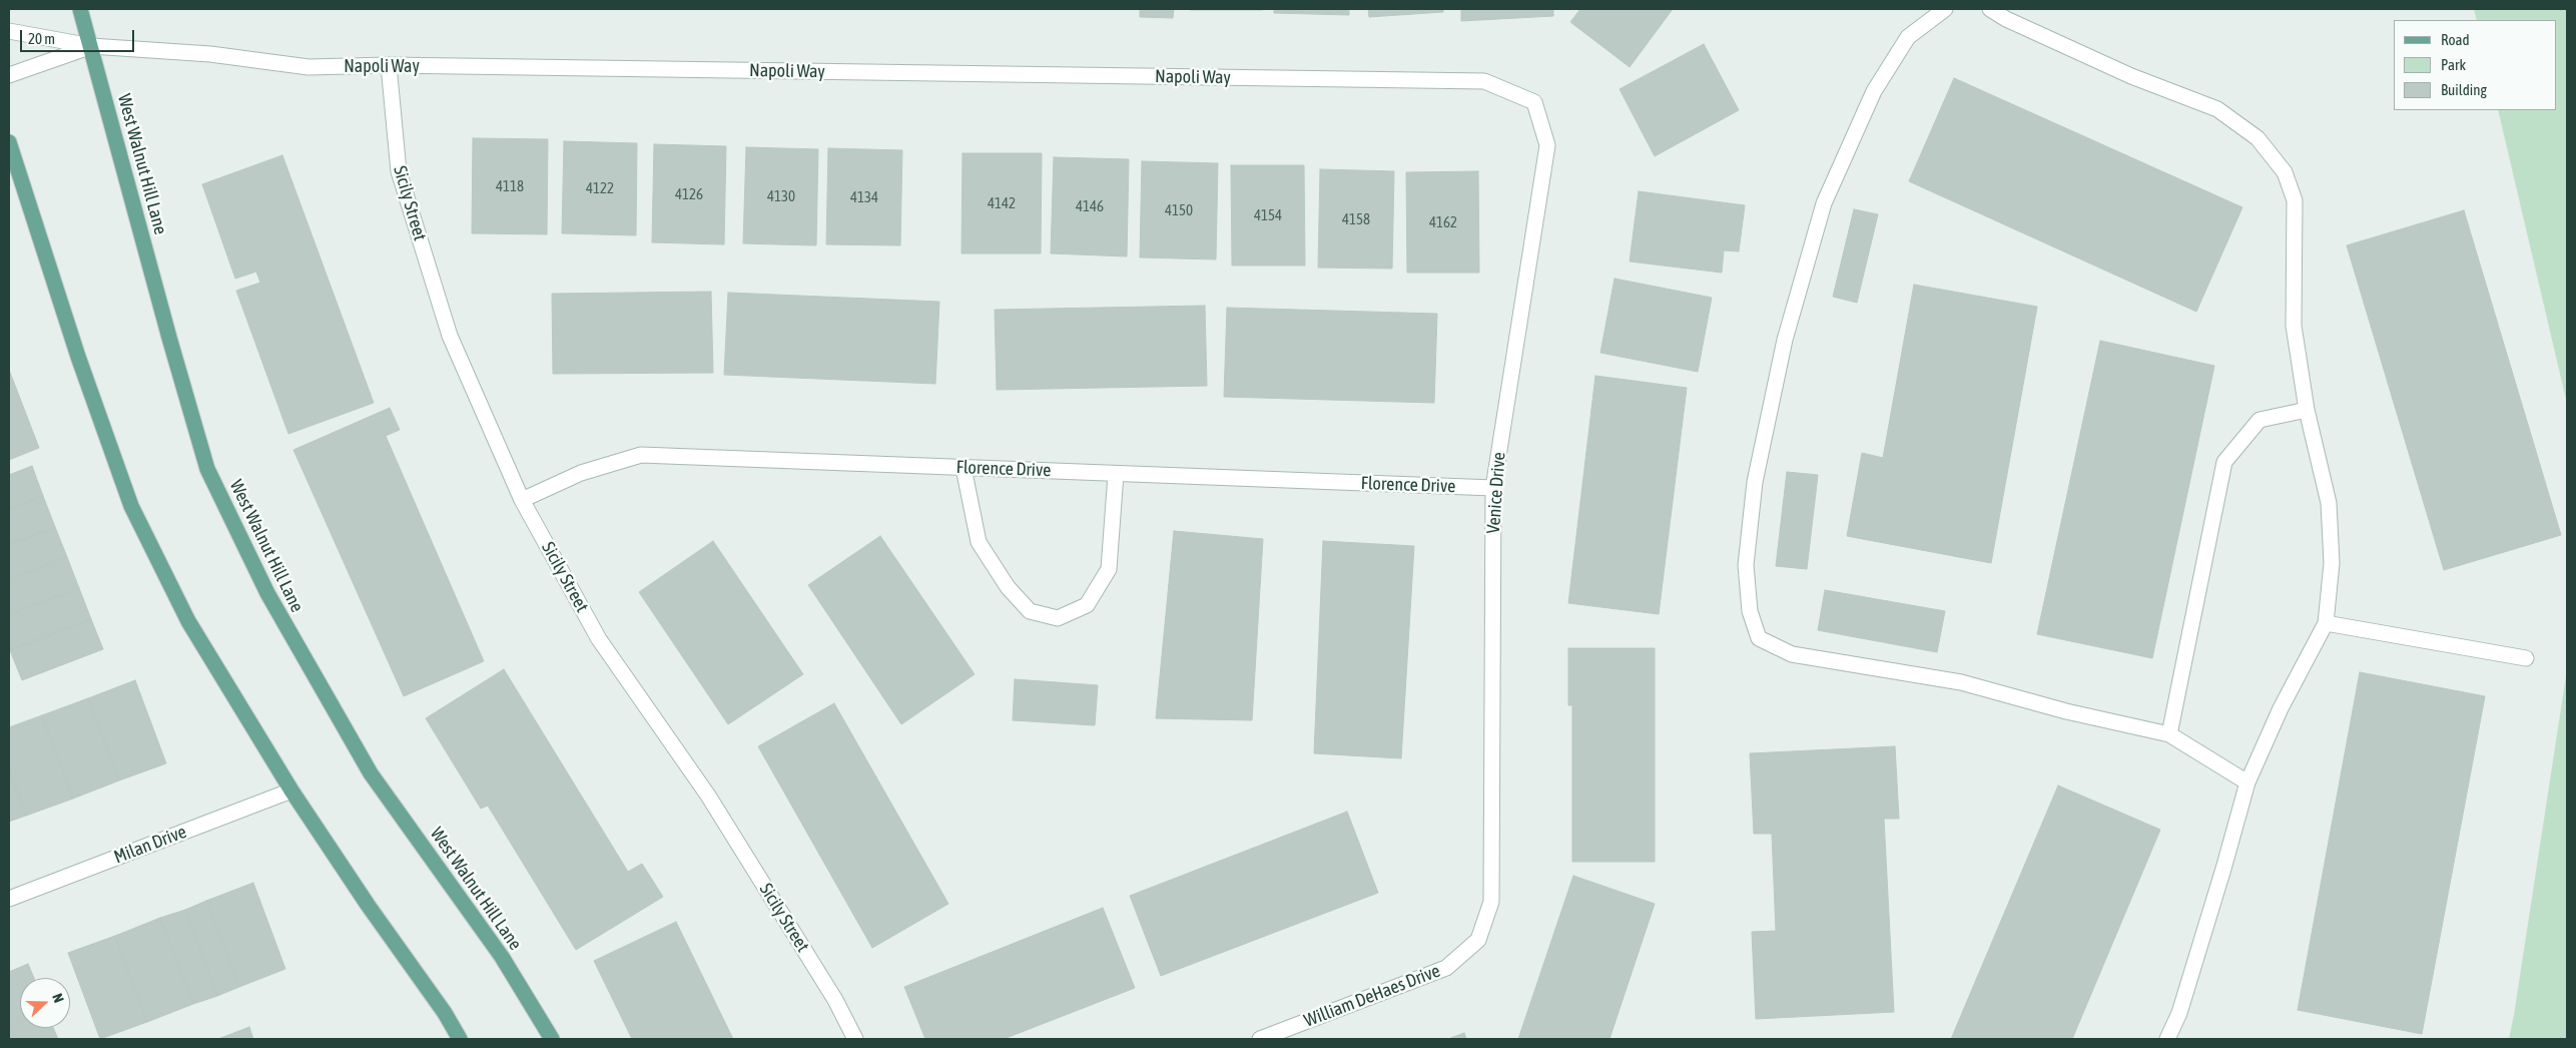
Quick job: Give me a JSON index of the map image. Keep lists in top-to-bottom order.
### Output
{
  "streets": {
    "main road": ["West Walnut Hill Lane"],
    "street": [
      "Napoli Way",
      "Sicily Street",
      "Florence Drive",
      "Venice Drive",
      "Milan Drive",
      "William DeHaes Drive"
    ]
  },
  "crossings": [
    ["Napoli Way", "West Walnut Hill Lane"],
    ["Napoli Way", "Sicily Street"],
    ["Napoli Way", "Venice Drive"],
    ["Sicily Street", "Florence Drive"],
    ["Florence Drive", "Venice Drive"],
    ["Venice Drive", "William DeHaes Drive"]
  ],
  "house_numbers": [
    "4118",
    "4122",
    "4126",
    "4130",
    "4134",
    "4142",
    "4146",
    "4150",
    "4154",
    "4158",
    "4162"
  ],
  "legend": ["Road", "Park", "Building"],
  "scale_bar": "20 m",
  "north": "right"
}
